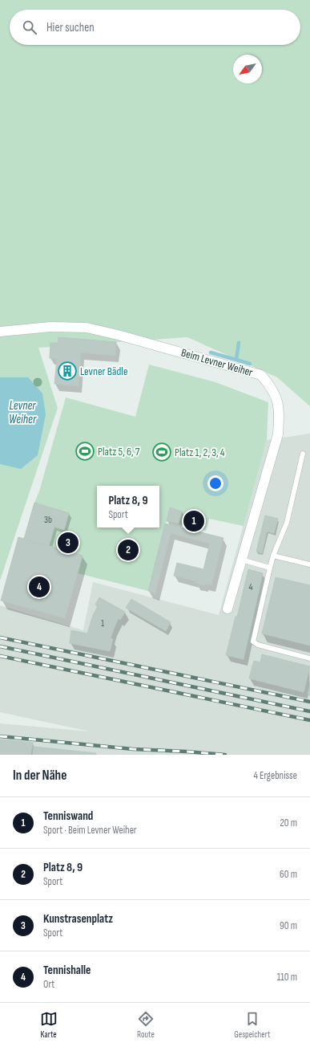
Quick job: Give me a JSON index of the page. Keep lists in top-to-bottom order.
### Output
{
  "streets": {
    "street": ["Beim Levner Weiher"]
  },
  "water": ["Levner Weiher"],
  "places": {
    "building": ["Levner Bädle"],
    "sports": ["Platz 5, 6, 7", "Platz 1, 2, 3, 4"]
  },
  "house_numbers": ["3b", "4", "1"],
  "north": "bottom left",
  "page": {
    "search": "Hier suchen",
    "popup": ["Platz 8, 9", "Sport"],
    "pins": [
      "1",
      "3",
      "2",
      "4"
    ],
    "heading": ["In der Nähe", "4 Ergebnisse"],
    "list": [
      {
        "mark": "1",
        "name": "Tenniswand",
        "note": "Sport · Beim Levner Weiher",
        "value": "20 m"
      },
      {
        "mark": "2",
        "name": "Platz 8, 9",
        "note": "Sport",
        "value": "60 m"
      },
      {
        "mark": "3",
        "name": "Kunstrasenplatz",
        "note": "Sport",
        "value": "90 m"
      },
      {
        "mark": "4",
        "name": "Tennishalle",
        "note": "Ort",
        "value": "110 m"
      }
    ],
    "nav": ["Karte", "Route", "Gespeichert"]
  }
}
